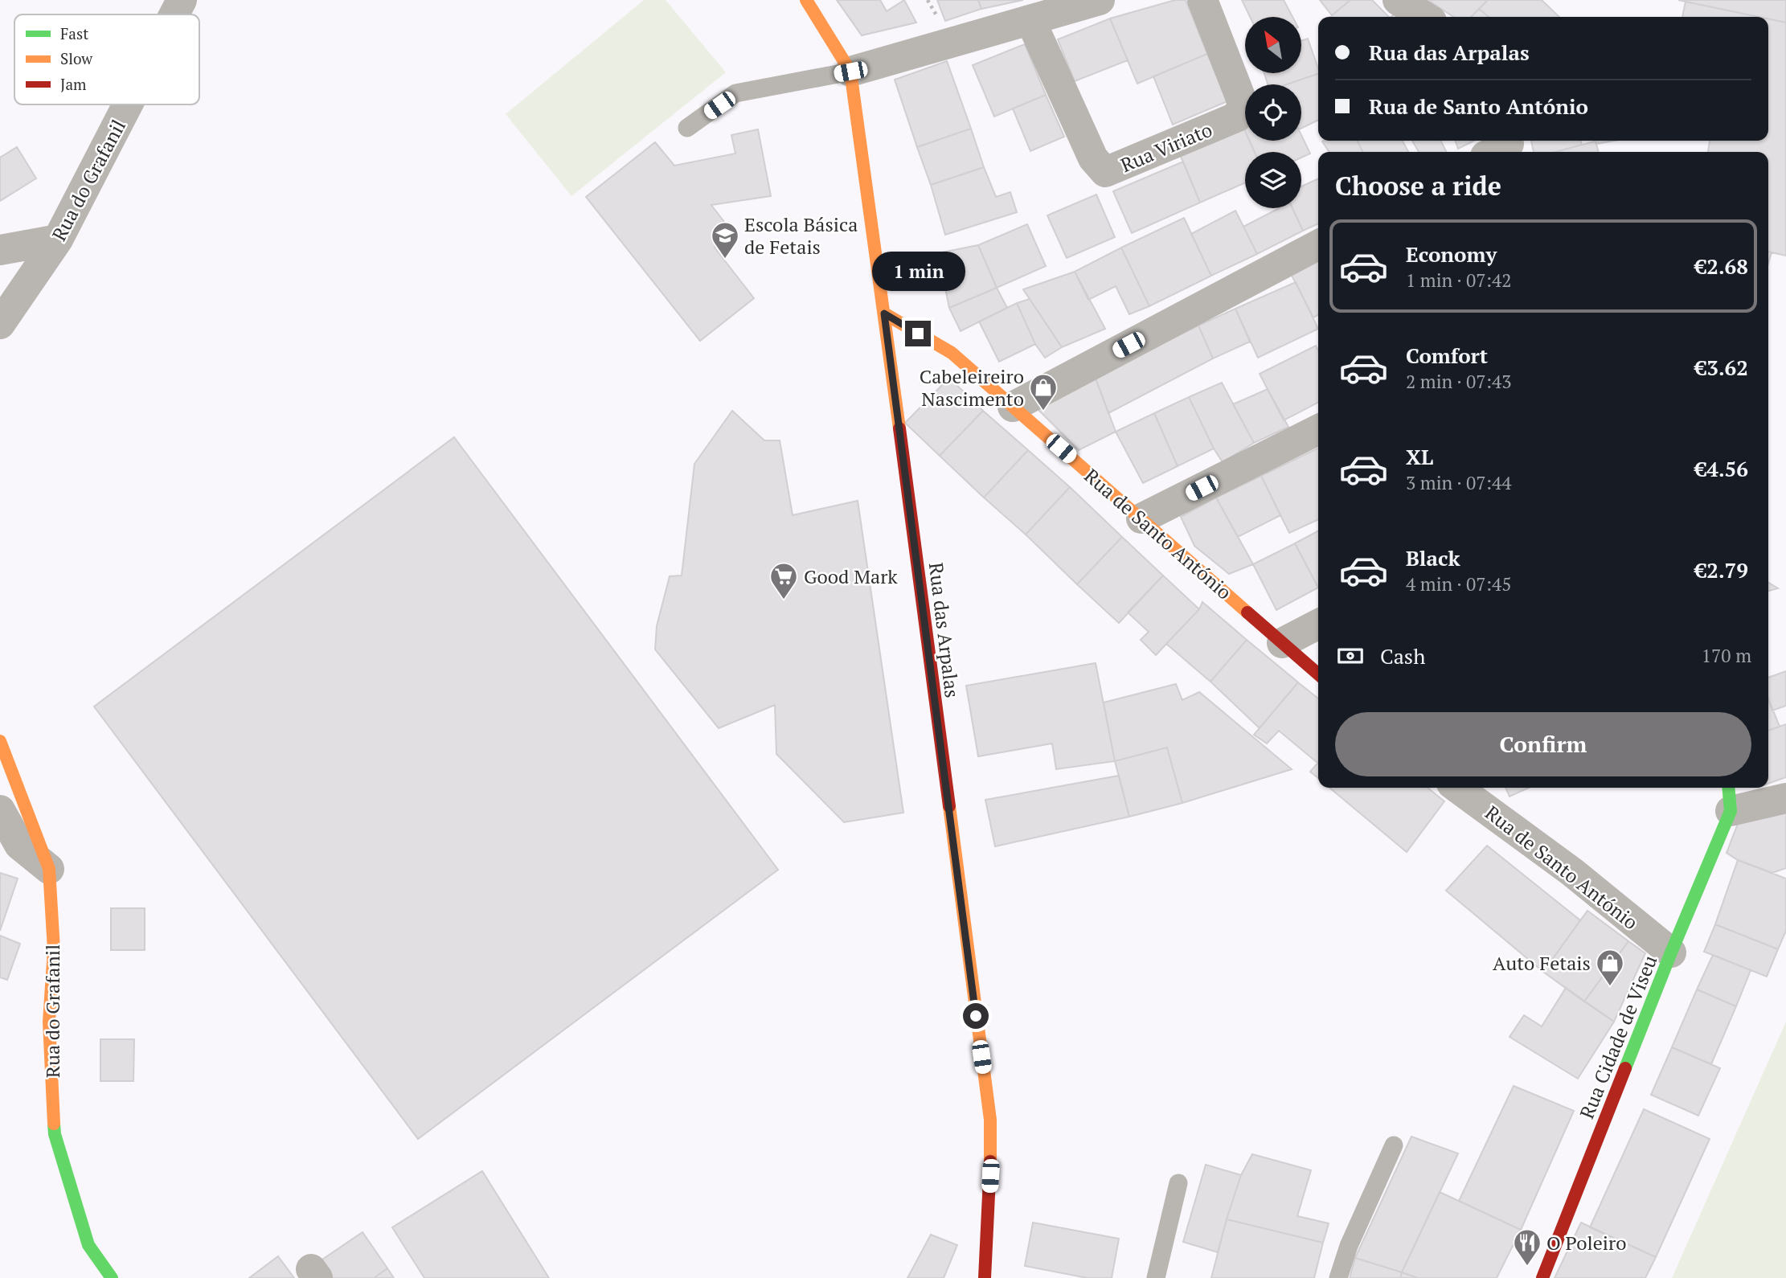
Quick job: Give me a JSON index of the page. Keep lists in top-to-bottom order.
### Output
{
  "streets": {
    "street": [
      "Rua Viriato",
      "Rua do Grafanil",
      "Rua de Santo António",
      "Rua das Arpalas",
      "Rua Cidade de Viseu"
    ]
  },
  "crossings": [
    ["Rua de Santo António", "Rua das Arpalas"],
    ["Rua de Santo António", "Rua Cidade de Viseu"]
  ],
  "places": {
    "school or university": ["Escola Básica de Fetais"],
    "shop": ["Cabeleireiro Nascimento", "Auto Fetais"],
    "supermarket": ["Good Mark"],
    "restaurant": ["O Poleiro"]
  },
  "legend": ["Fast", "Slow", "Jam"],
  "north": "top left",
  "page": {
    "banner": ["Rua das Arpalas", "Rua de Santo António"],
    "heading": "Choose a ride",
    "list": [
      {
        "name": "Economy",
        "note": "1 min · 07:42",
        "value": "€2.68"
      },
      {
        "name": "Comfort",
        "note": "2 min · 07:43",
        "value": "€3.62"
      },
      {
        "name": "XL",
        "note": "3 min · 07:44",
        "value": "€4.56"
      },
      {
        "name": "Black",
        "note": "4 min · 07:45",
        "value": "€2.79"
      }
    ],
    "bubble": "1 min",
    "pay": ["Cash", "170 m"],
    "buttons": "Confirm"
  }
}
